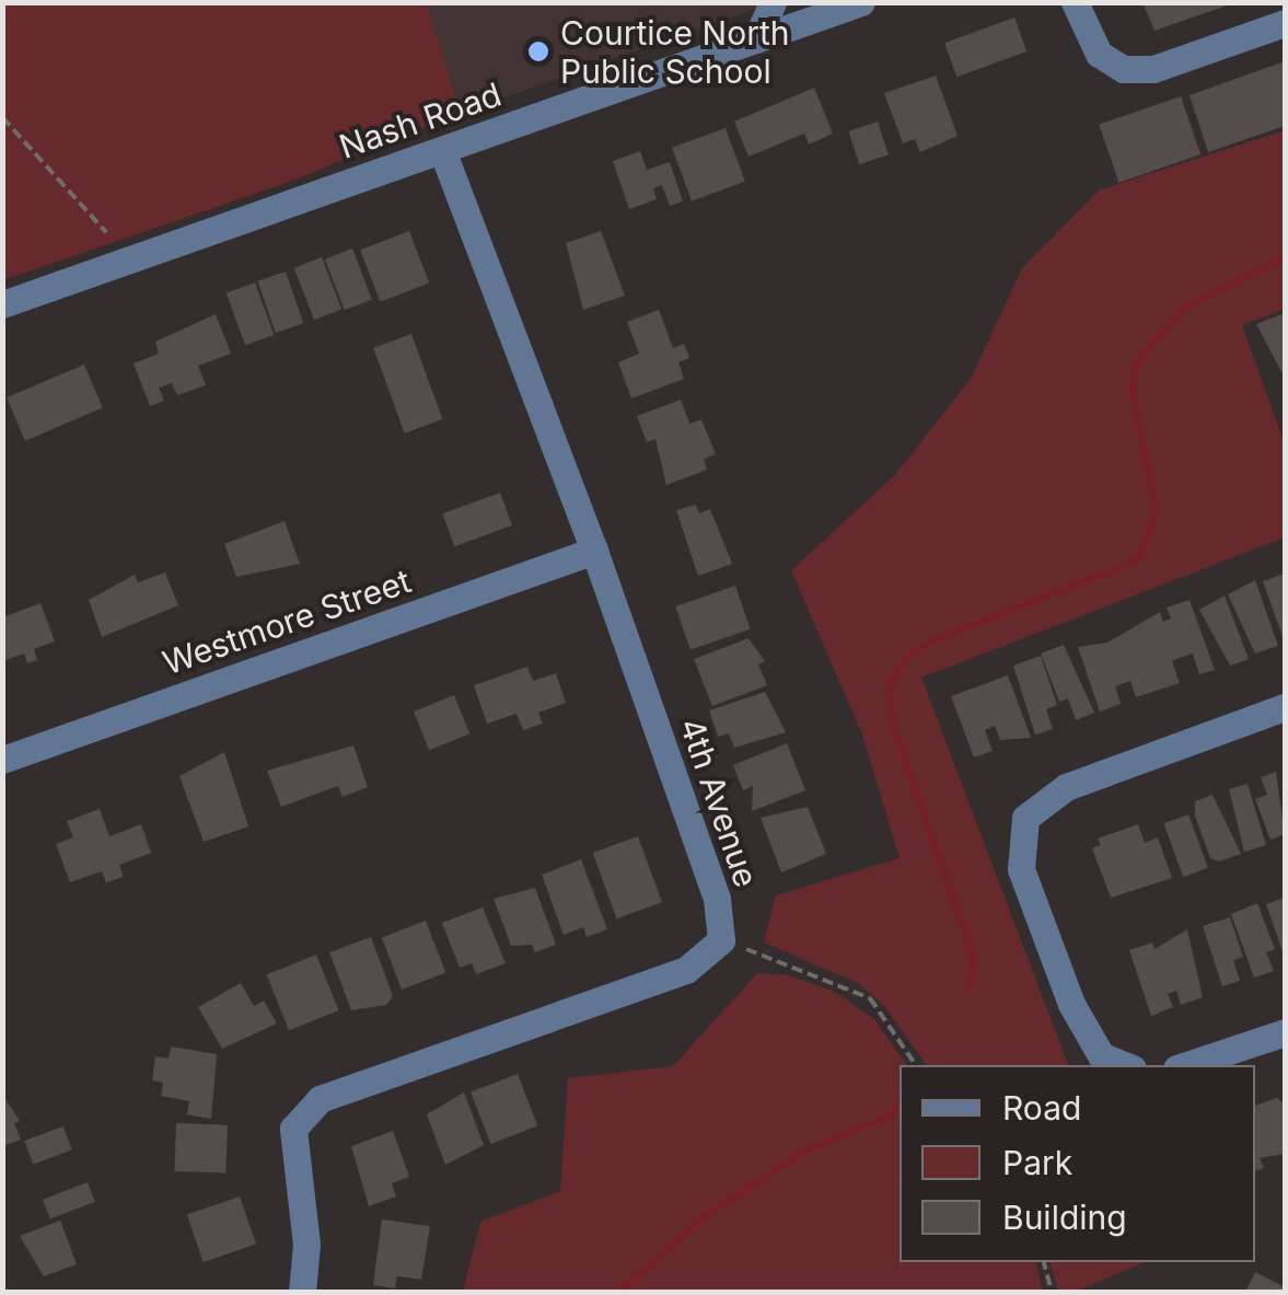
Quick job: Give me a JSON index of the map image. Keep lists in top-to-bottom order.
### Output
{
  "streets": {
    "street": ["Nash Road", "Westmore Street", "4th Avenue"]
  },
  "crossings": [
    ["Nash Road", "4th Avenue"],
    ["Westmore Street", "4th Avenue"]
  ],
  "places": ["Courtice North Public School"],
  "legend": ["Road", "Park", "Building"]
}
